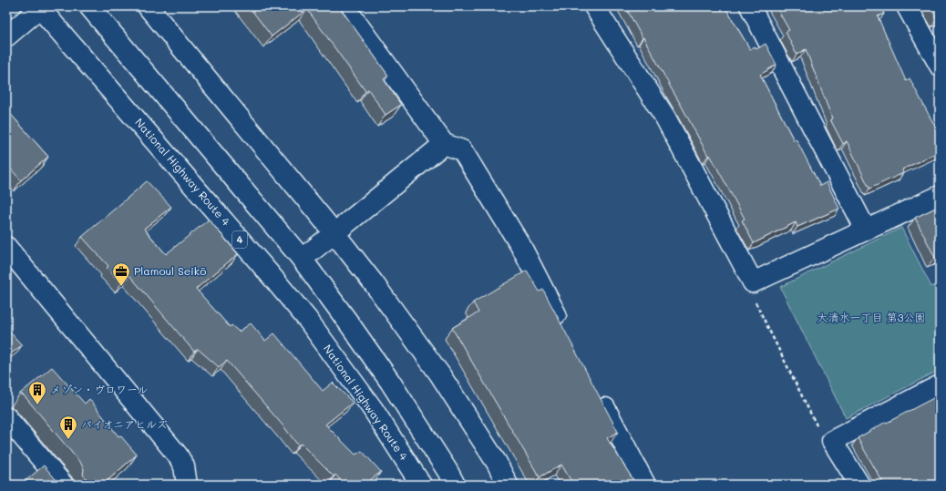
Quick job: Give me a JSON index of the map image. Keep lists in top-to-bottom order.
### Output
{
  "streets": {
    "main road": ["National Highway Route 4", "4"]
  },
  "parks": ["大清水一丁目 第3公園"],
  "places": {
    "office": ["Plamoul Seikō"],
    "building": ["メゾン・ヴロワール", "パイオニアヒルズ"]
  }
}
